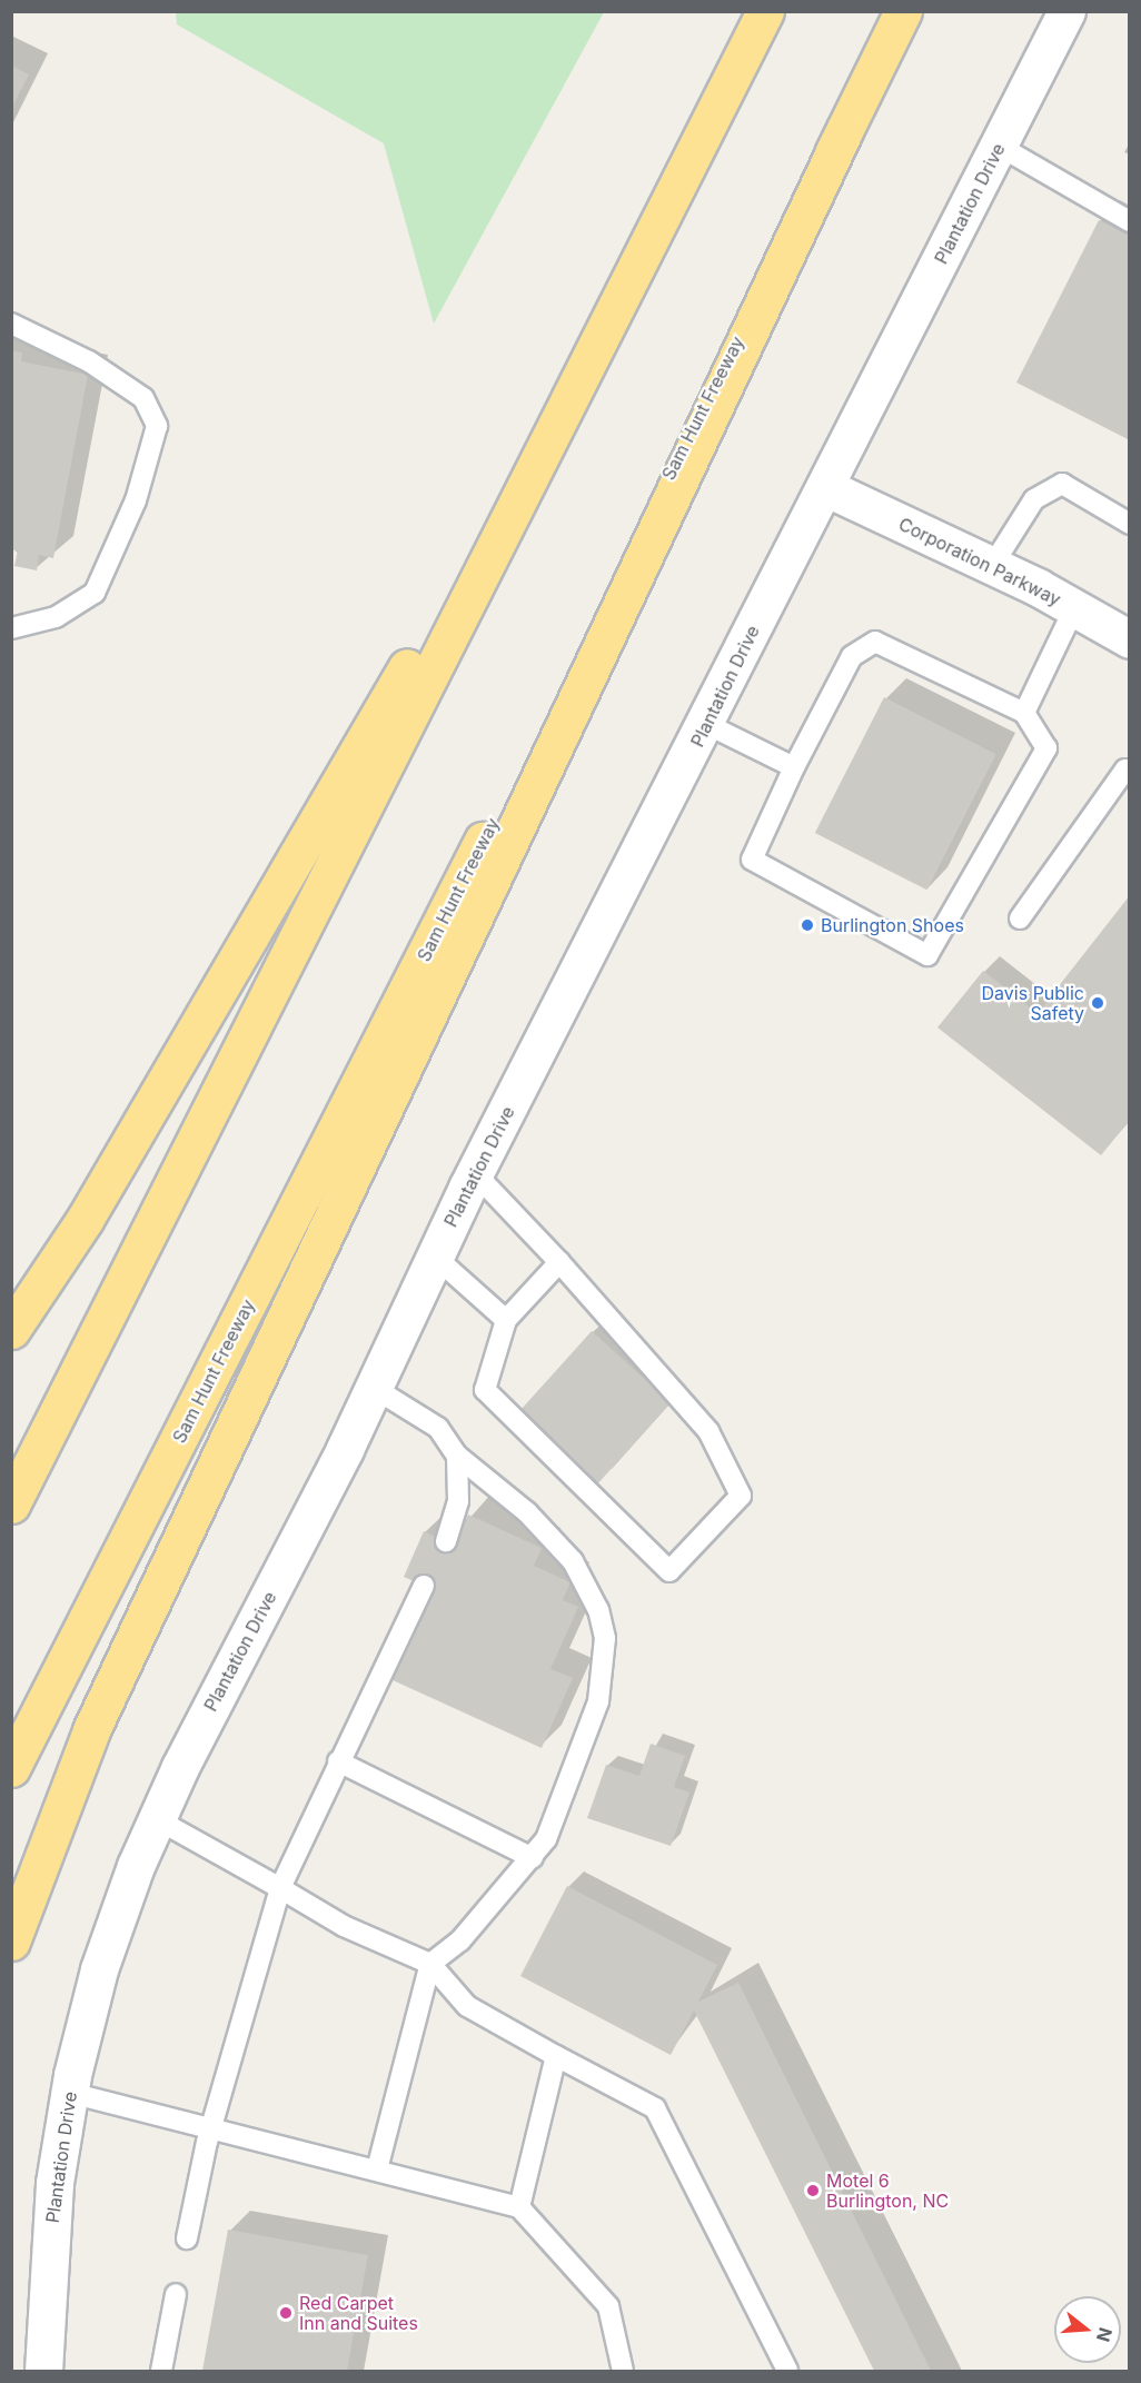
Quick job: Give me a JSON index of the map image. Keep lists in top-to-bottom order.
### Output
{
  "streets": {
    "highway": ["Sam Hunt Freeway"],
    "street": ["Plantation Drive", "Corporation Parkway"]
  },
  "crossings": [
    ["Plantation Drive", "Corporation Parkway"]
  ],
  "places": [
    "Burlington Shoes",
    "Davis Public Safety",
    "Motel 6 Burlington, NC",
    "Red Carpet Inn and Suites"
  ],
  "north": "right"
}
